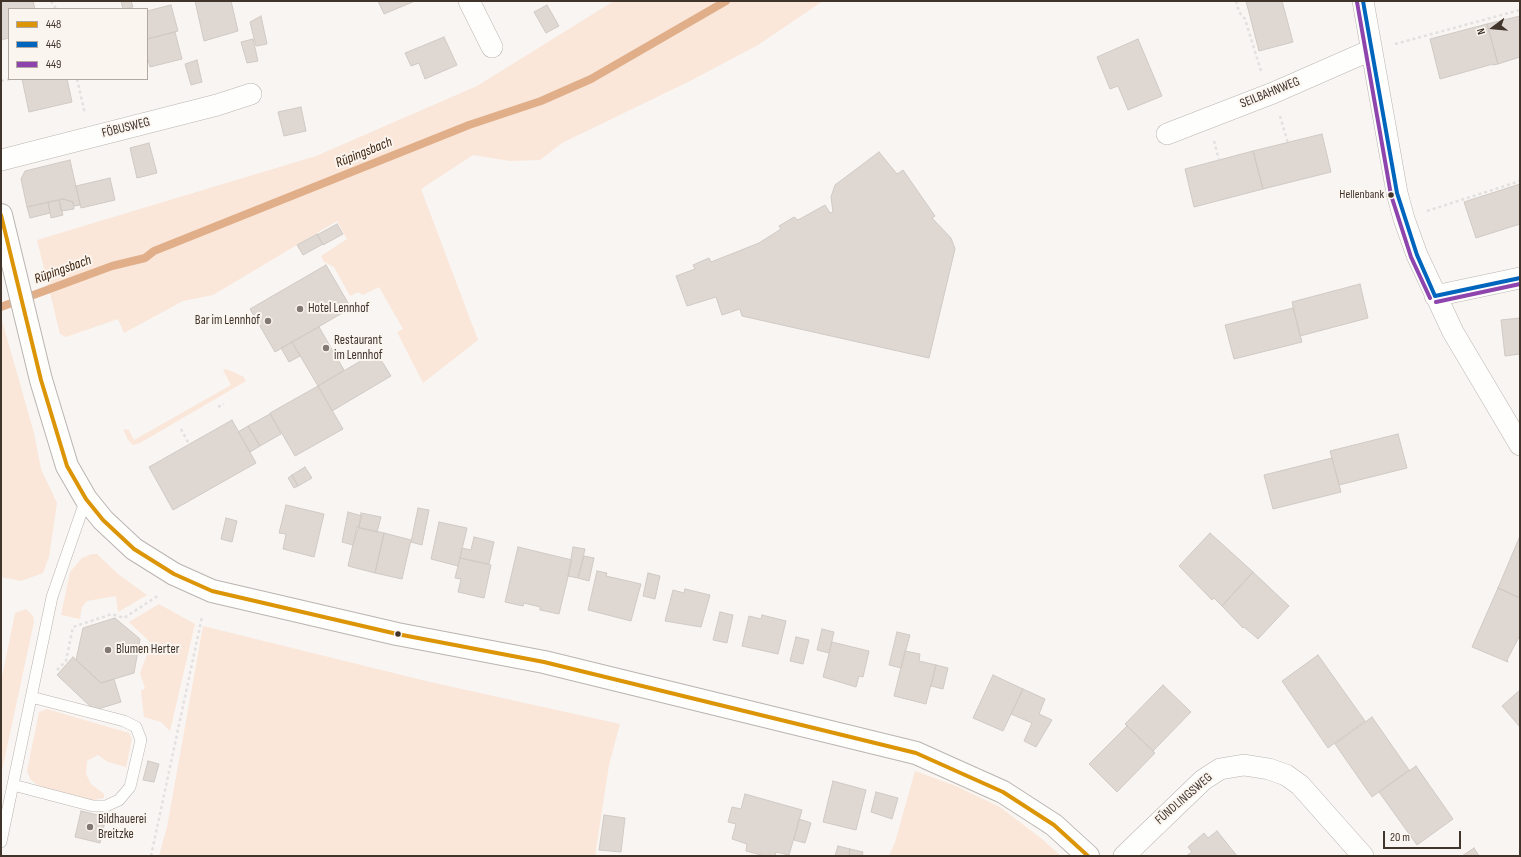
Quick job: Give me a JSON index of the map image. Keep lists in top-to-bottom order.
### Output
{
  "streets": {
    "street": ["SEILBAHNWEG", "FÖBUSWEG", "FÜNDLINGSWEG"]
  },
  "water": ["Rüpingsbach"],
  "places": [
    "Hellenbank",
    "Hotel Lennhof",
    "Bar im Lennhof",
    "Restaurant im Lennhof",
    "Blumen Herter",
    "Bildhauerei Breitzke"
  ],
  "lines": ["transit line 446", "transit line 449", "transit line 448"],
  "legend": ["448", "446", "449"],
  "scale_bar": "20 m",
  "north": "left"
}
